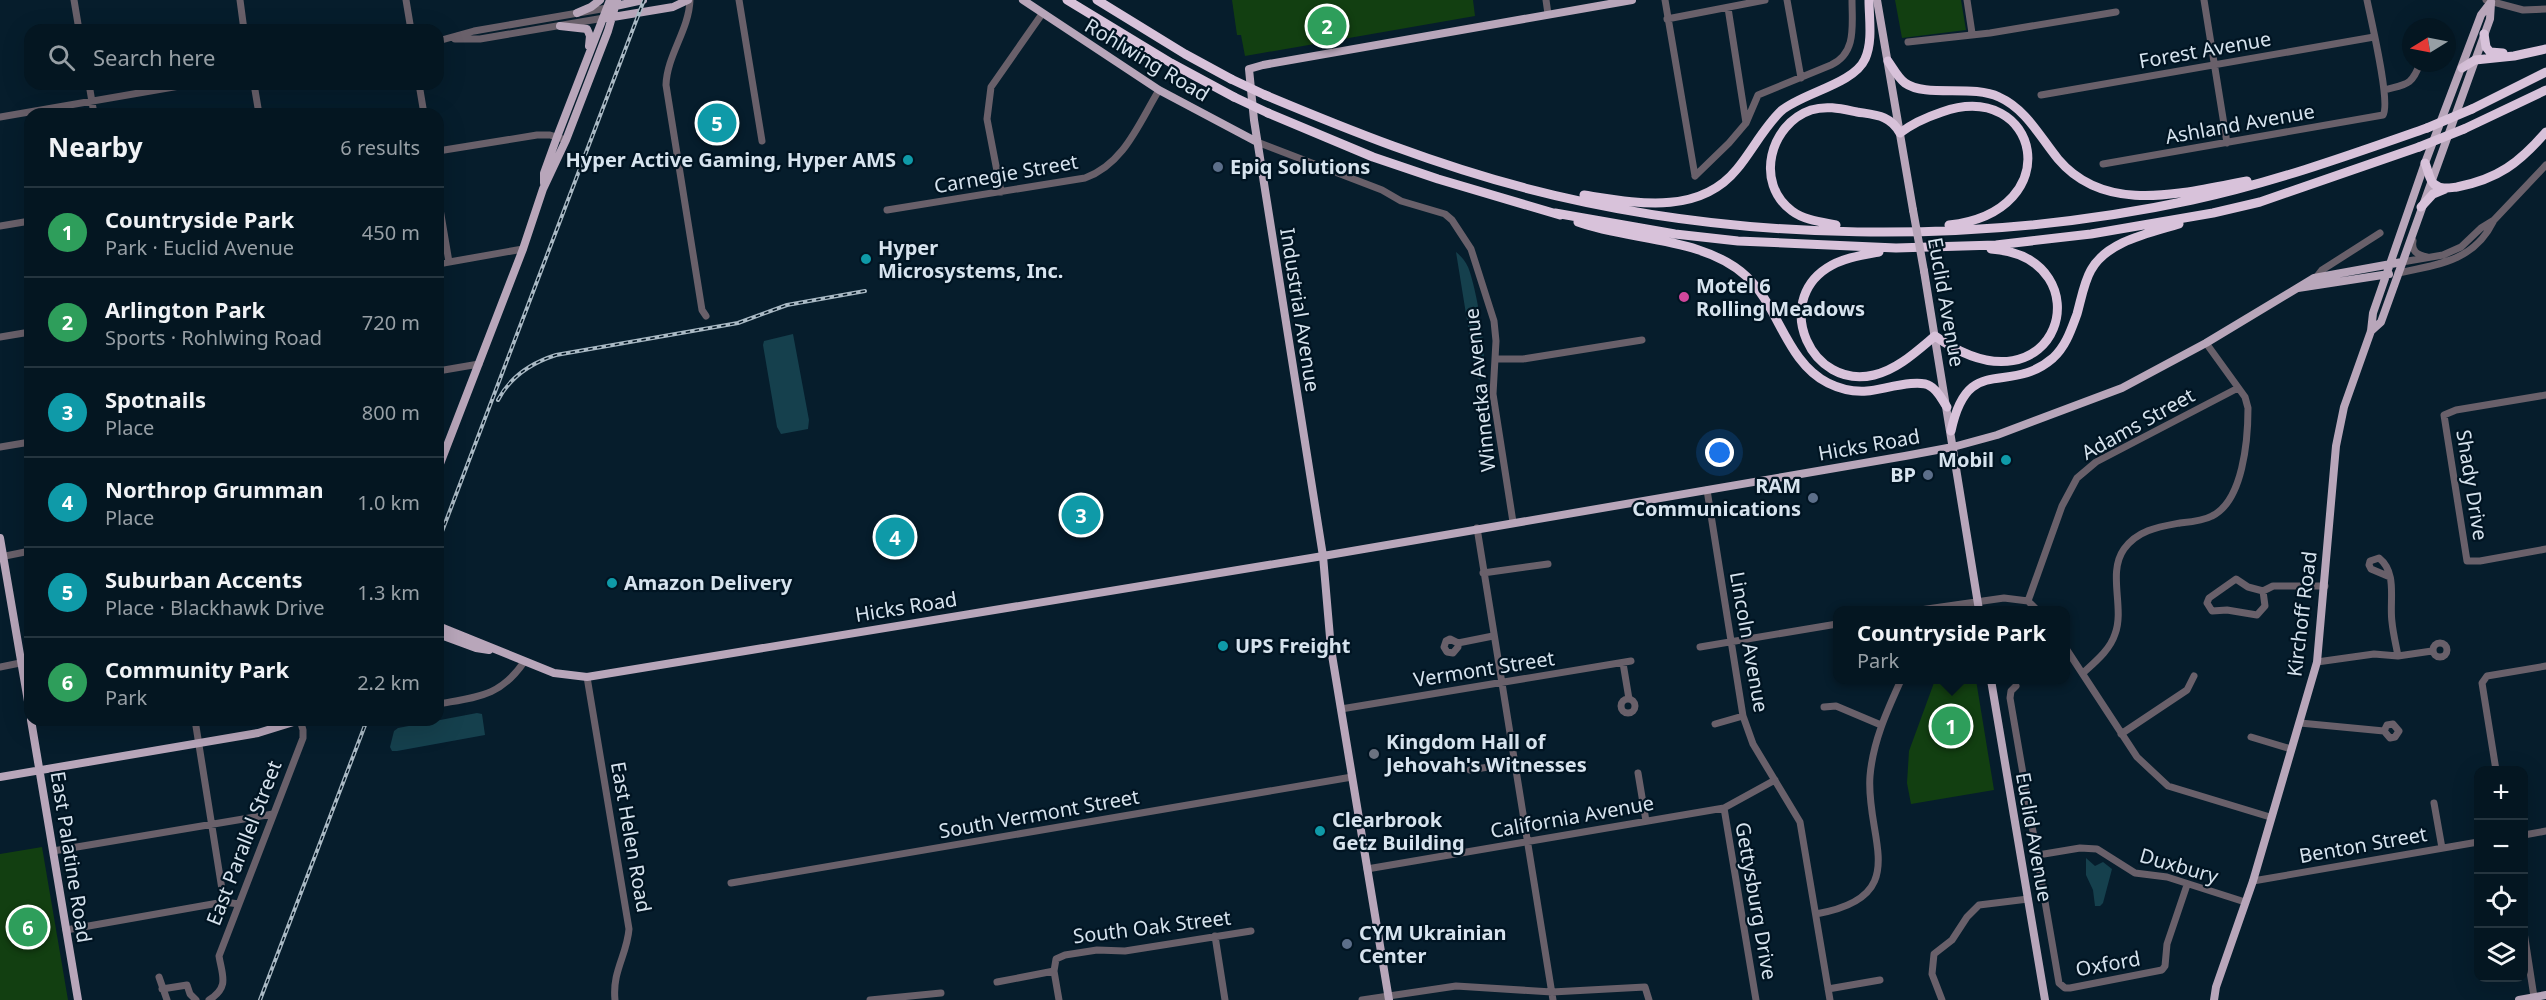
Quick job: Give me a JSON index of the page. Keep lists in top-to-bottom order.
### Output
{
  "streets": {
    "main road": [
      "Rohlwing Road",
      "Euclid Avenue",
      "Industrial Avenue",
      "Hicks Road",
      "Kirchoff Road",
      "East Palatine Road"
    ],
    "street": [
      "Forest Avenue",
      "Ashland Avenue",
      "Carnegie Street",
      "Winnetka Avenue",
      "Adams Street",
      "Shady Drive",
      "Lincoln Avenue",
      "Vermont Street",
      "South Vermont Street",
      "California Avenue",
      "East Helen Road",
      "East Parallel Street",
      "Benton Street",
      "Duxbury",
      "Gettysburg Drive",
      "South Oak Street",
      "Oxford"
    ]
  },
  "crossings": [
    ["Rohlwing Road", "Carnegie Street"],
    ["Rohlwing Road", "Industrial Avenue"],
    ["Rohlwing Road", "Winnetka Avenue"],
    ["Euclid Avenue", "Hicks Road"],
    ["Industrial Avenue", "Winnetka Avenue"],
    ["Industrial Avenue", "Hicks Road"],
    ["Industrial Avenue", "Vermont Street"],
    ["Industrial Avenue", "South Vermont Street"],
    ["Industrial Avenue", "California Avenue"],
    ["Winnetka Avenue", "Hicks Road"],
    ["Hicks Road", "Lincoln Avenue"],
    ["Hicks Road", "East Helen Road"],
    ["Kirchoff Road", "Benton Street"],
    ["Kirchoff Road", "Duxbury"],
    ["Lincoln Avenue", "California Avenue"],
    ["California Avenue", "Gettysburg Drive"],
    ["Duxbury", "Oxford"]
  ],
  "places": [
    "Hyper Active Gaming, Hyper AMS",
    "Epiq Solutions",
    "Hyper Microsystems, Inc.",
    "Motel 6 Rolling Meadows",
    "Mobil",
    "BP",
    "RAM Communications",
    "Amazon Delivery",
    "UPS Freight",
    "Kingdom Hall of Jehovah's Witnesses",
    "Clearbrook Getz Building",
    "CYM Ukrainian Center"
  ],
  "north": "left",
  "page": {
    "pins": [
      "2",
      "5",
      "3",
      "4",
      "1",
      "6"
    ],
    "search": "Search here",
    "heading": ["Nearby", "6 results"],
    "list": [
      {
        "mark": "1",
        "name": "Countryside Park",
        "note": "Park · Euclid Avenue",
        "value": "450 m"
      },
      {
        "mark": "2",
        "name": "Arlington Park",
        "note": "Sports · Rohlwing Road",
        "value": "720 m"
      },
      {
        "mark": "3",
        "name": "Spotnails",
        "note": "Place",
        "value": "800 m"
      },
      {
        "mark": "4",
        "name": "Northrop Grumman",
        "note": "Place",
        "value": "1.0 km"
      },
      {
        "mark": "5",
        "name": "Suburban Accents",
        "note": "Place · Blackhawk Drive",
        "value": "1.3 km"
      },
      {
        "mark": "6",
        "name": "Community Park",
        "note": "Park",
        "value": "2.2 km"
      }
    ],
    "popup": ["Countryside Park", "Park"],
    "map_buttons": ["+", "−"]
  }
}
